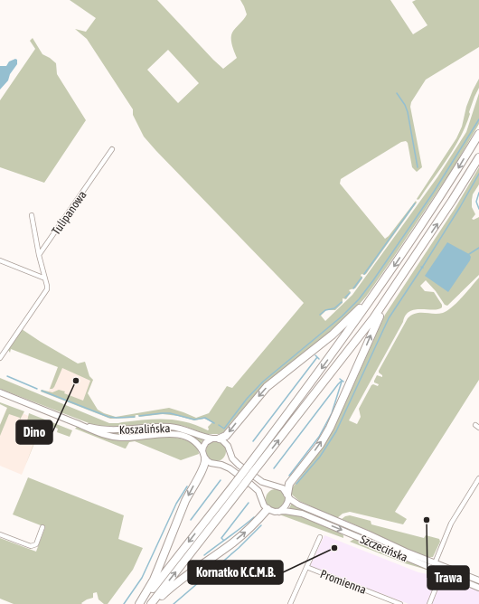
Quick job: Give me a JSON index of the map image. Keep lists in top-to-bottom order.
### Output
{
  "streets": {
    "main road": ["Koszalińska", "Szczecińska"],
    "street": ["Tulipanowa", "Promienna"]
  },
  "crossings": [
    ["Koszalińska", "Szczecińska"]
  ],
  "places": ["Dino", "Trawa", "Kornatko K.C.M.B."]
}
